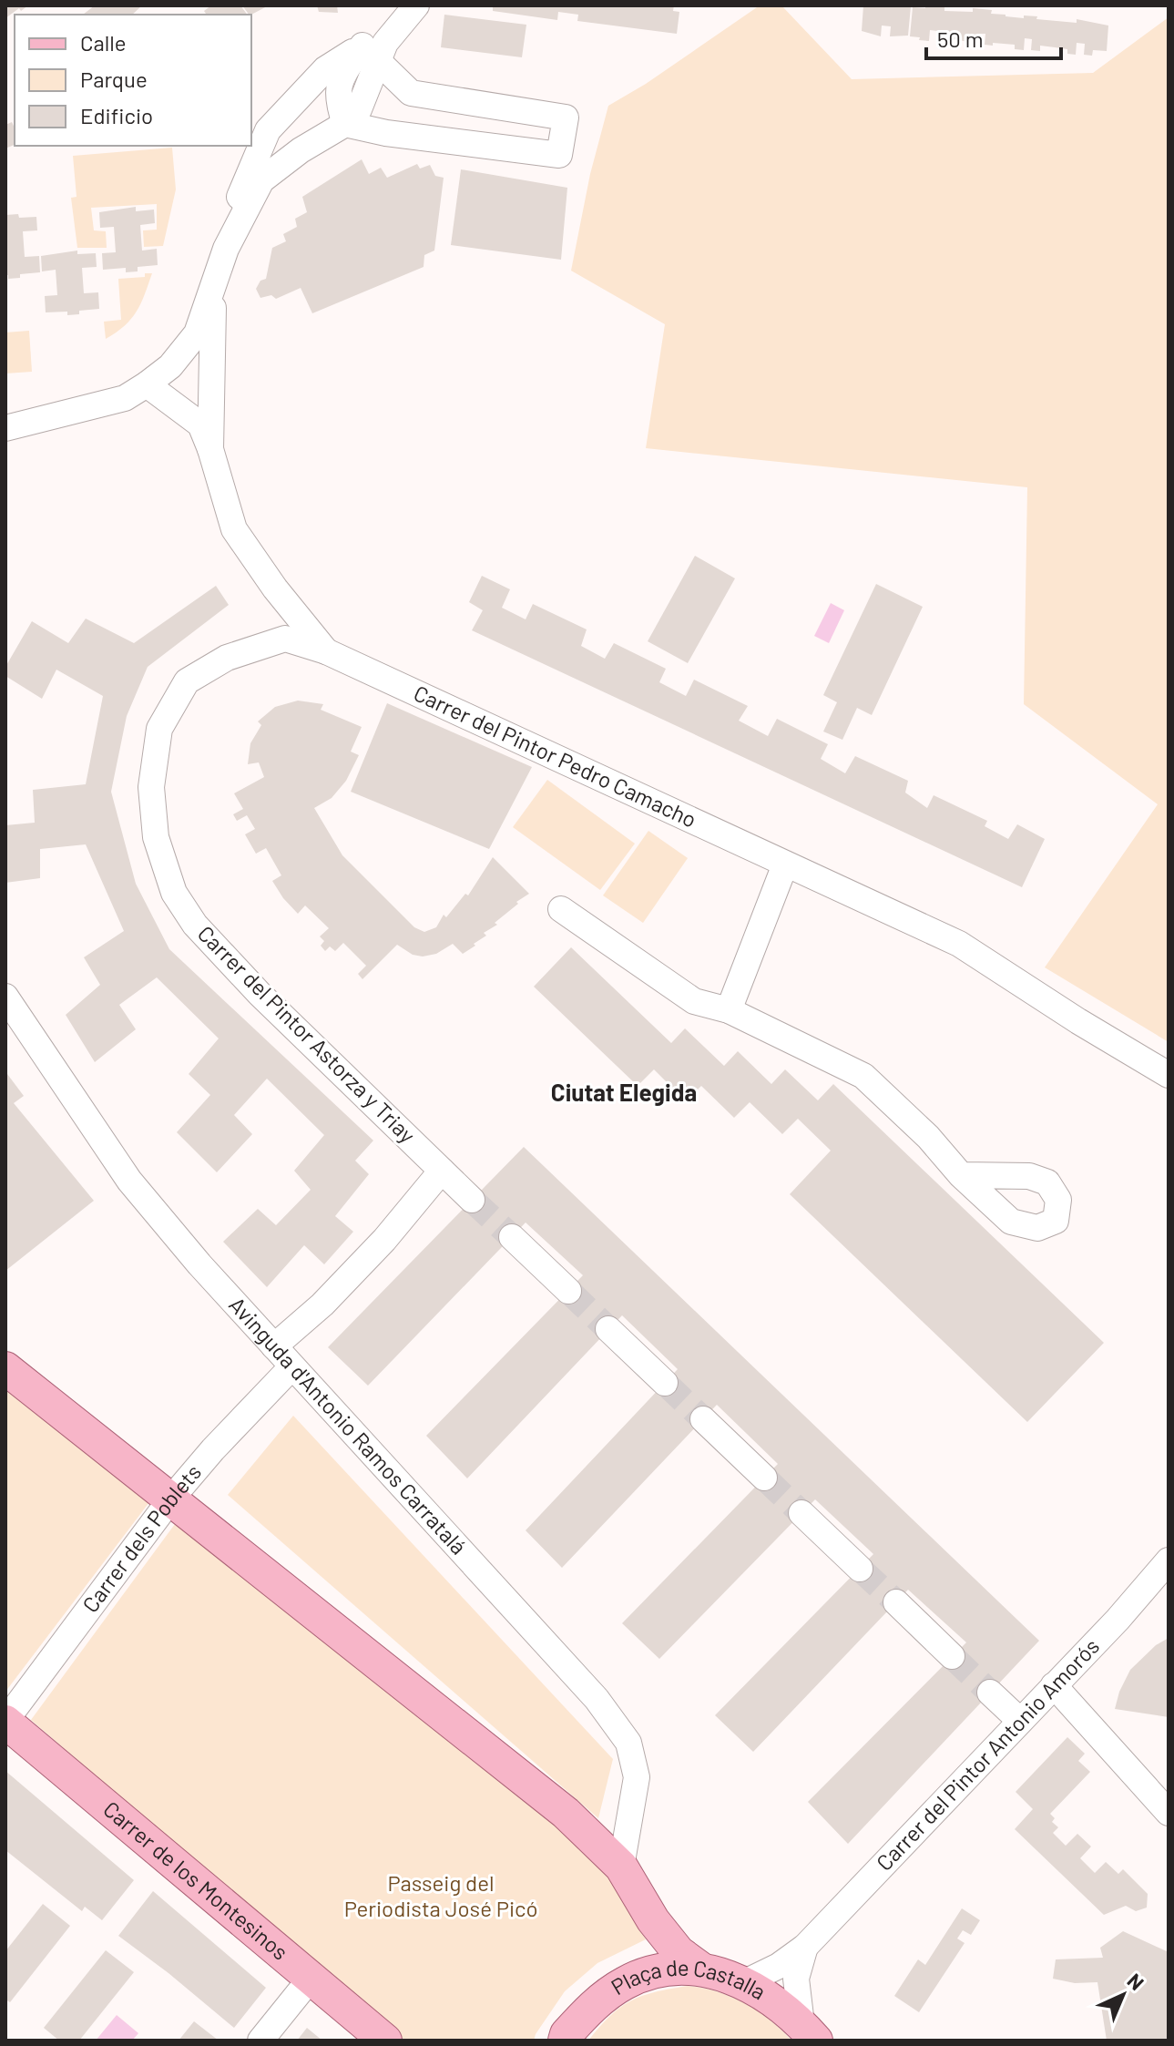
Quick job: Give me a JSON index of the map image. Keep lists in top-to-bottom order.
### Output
{
  "streets": {
    "main road": ["Carrer de los Montesinos", "Plaça de Castalla"],
    "street": [
      "Carrer del Pintor Pedro Camacho",
      "Carrer del Pintor Astorza y Triay",
      "Avinguda d'Antonio Ramos Carratalá",
      "Carrer dels Poblets",
      "Carrer del Pintor Antonio Amorós"
    ]
  },
  "crossings": [
    ["Avinguda d'Antonio Ramos Carratalá", "Carrer dels Poblets"],
    ["Carrer dels Poblets", "Carrer de los Montesinos"],
    ["Carrer del Pintor Antonio Amorós", "Plaça de Castalla"]
  ],
  "districts": ["Ciutat Elegida"],
  "parks": ["Passeig del Periodista José Picó"],
  "legend": ["Calle", "Parque", "Edificio"],
  "scale_bar": "50 m",
  "north": "top right"
}
